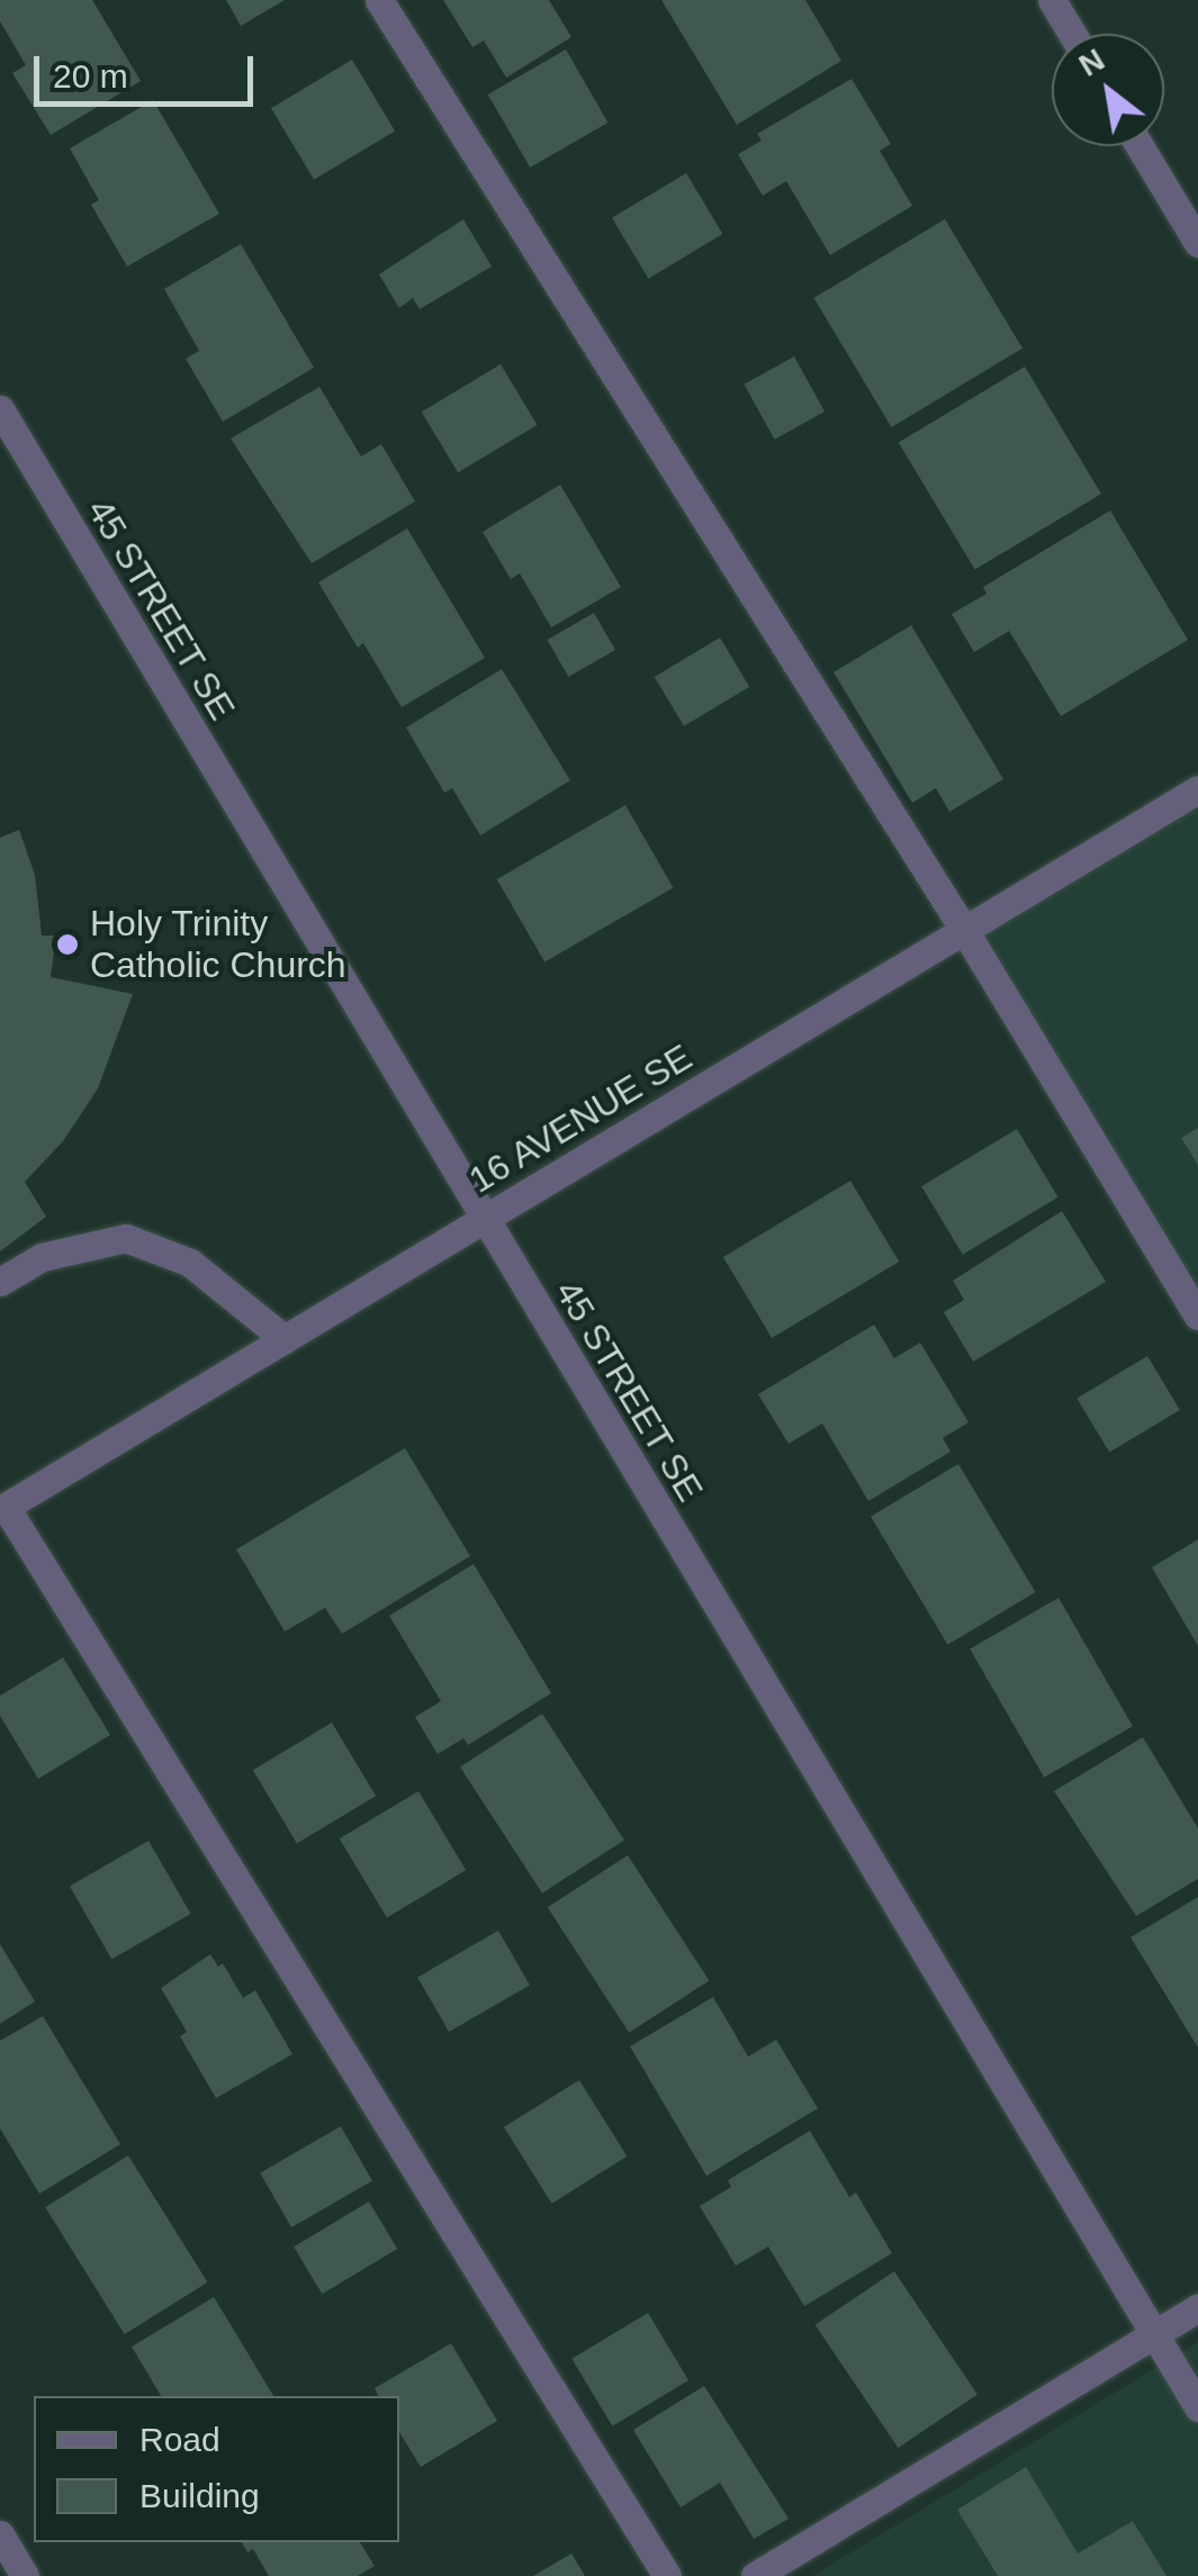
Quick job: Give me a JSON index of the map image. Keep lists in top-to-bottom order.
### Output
{
  "streets": {
    "street": ["45 STREET SE", "16 AVENUE SE"]
  },
  "crossings": [
    ["45 STREET SE", "16 AVENUE SE"]
  ],
  "places": ["Holy Trinity Catholic Church"],
  "legend": ["Road", "Building"],
  "scale_bar": "20 m",
  "north": "top left"
}
